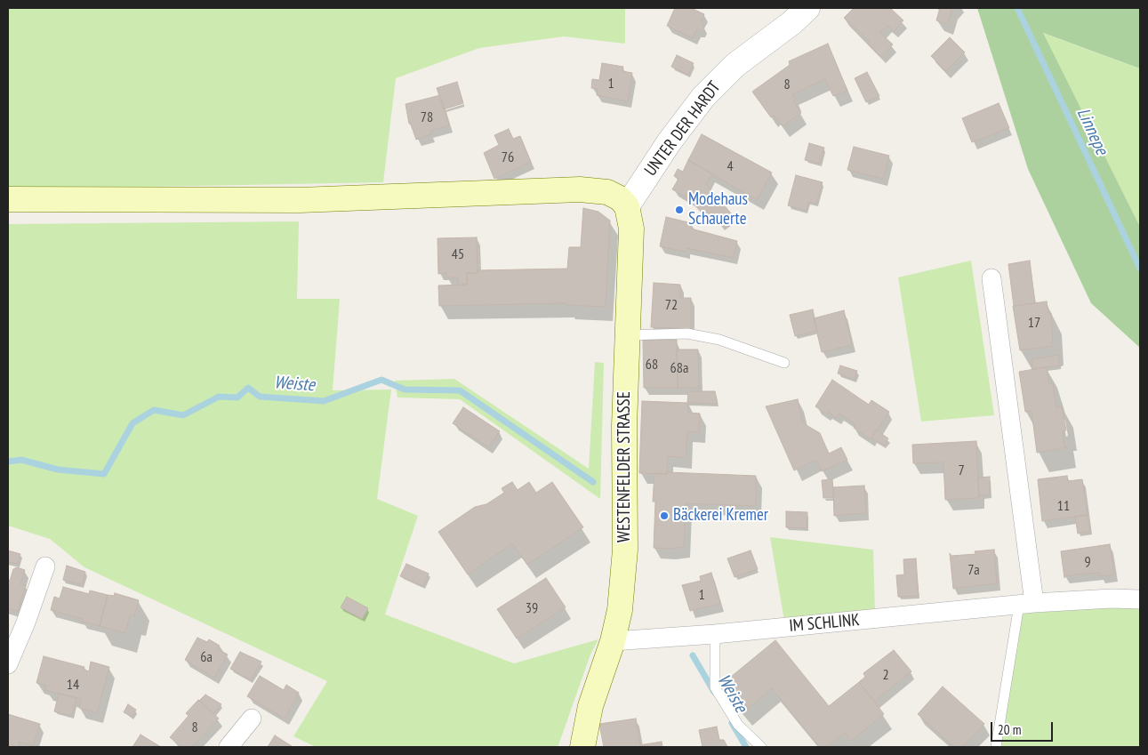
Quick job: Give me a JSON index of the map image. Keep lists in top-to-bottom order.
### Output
{
  "streets": {
    "main road": ["WESTENFELDER STRASSE"],
    "street": ["UNTER DER HARDT", "IM SCHLINK"]
  },
  "crossings": [
    ["UNTER DER HARDT", "WESTENFELDER STRASSE"],
    ["WESTENFELDER STRASSE", "IM SCHLINK"]
  ],
  "water": ["Linnepe", "Weiste"],
  "places": ["Modehaus Schauerte", "Bäckerei Kremer"],
  "house_numbers": [
    "1",
    "8",
    "78",
    "76",
    "4",
    "45",
    "72",
    "17",
    "68",
    "68a",
    "7",
    "11",
    "9",
    "7a",
    "1",
    "39",
    "6a",
    "2",
    "14",
    "8"
  ],
  "scale_bar": "20 m"
}
